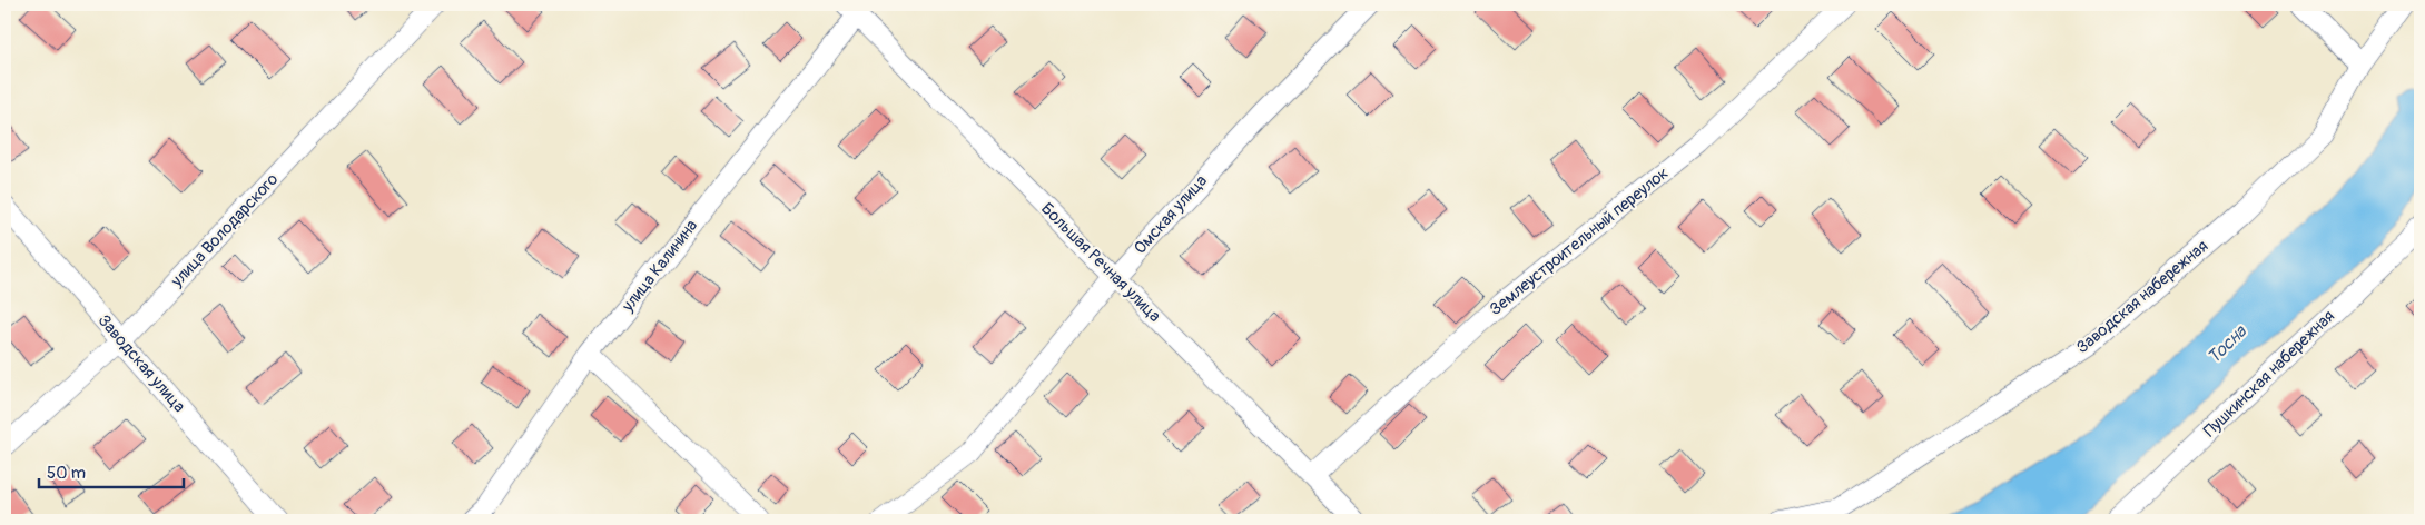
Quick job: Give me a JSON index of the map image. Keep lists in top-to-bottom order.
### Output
{
  "streets": {
    "street": [
      "Омская улица",
      "улица Володарского",
      "Землеустроительный переулок",
      "Большая Речная улица",
      "улица Калинина",
      "Заводская набережная",
      "Заводская улица",
      "Пушкинская набережная"
    ]
  },
  "crossings": [
    ["Омская улица", "Большая Речная улица"],
    ["улица Володарского", "Заводская улица"],
    ["Землеустроительный переулок", "Большая Речная улица"],
    ["Большая Речная улица", "улица Калинина"]
  ],
  "water": ["Тосна"],
  "scale_bar": "50 m"
}
